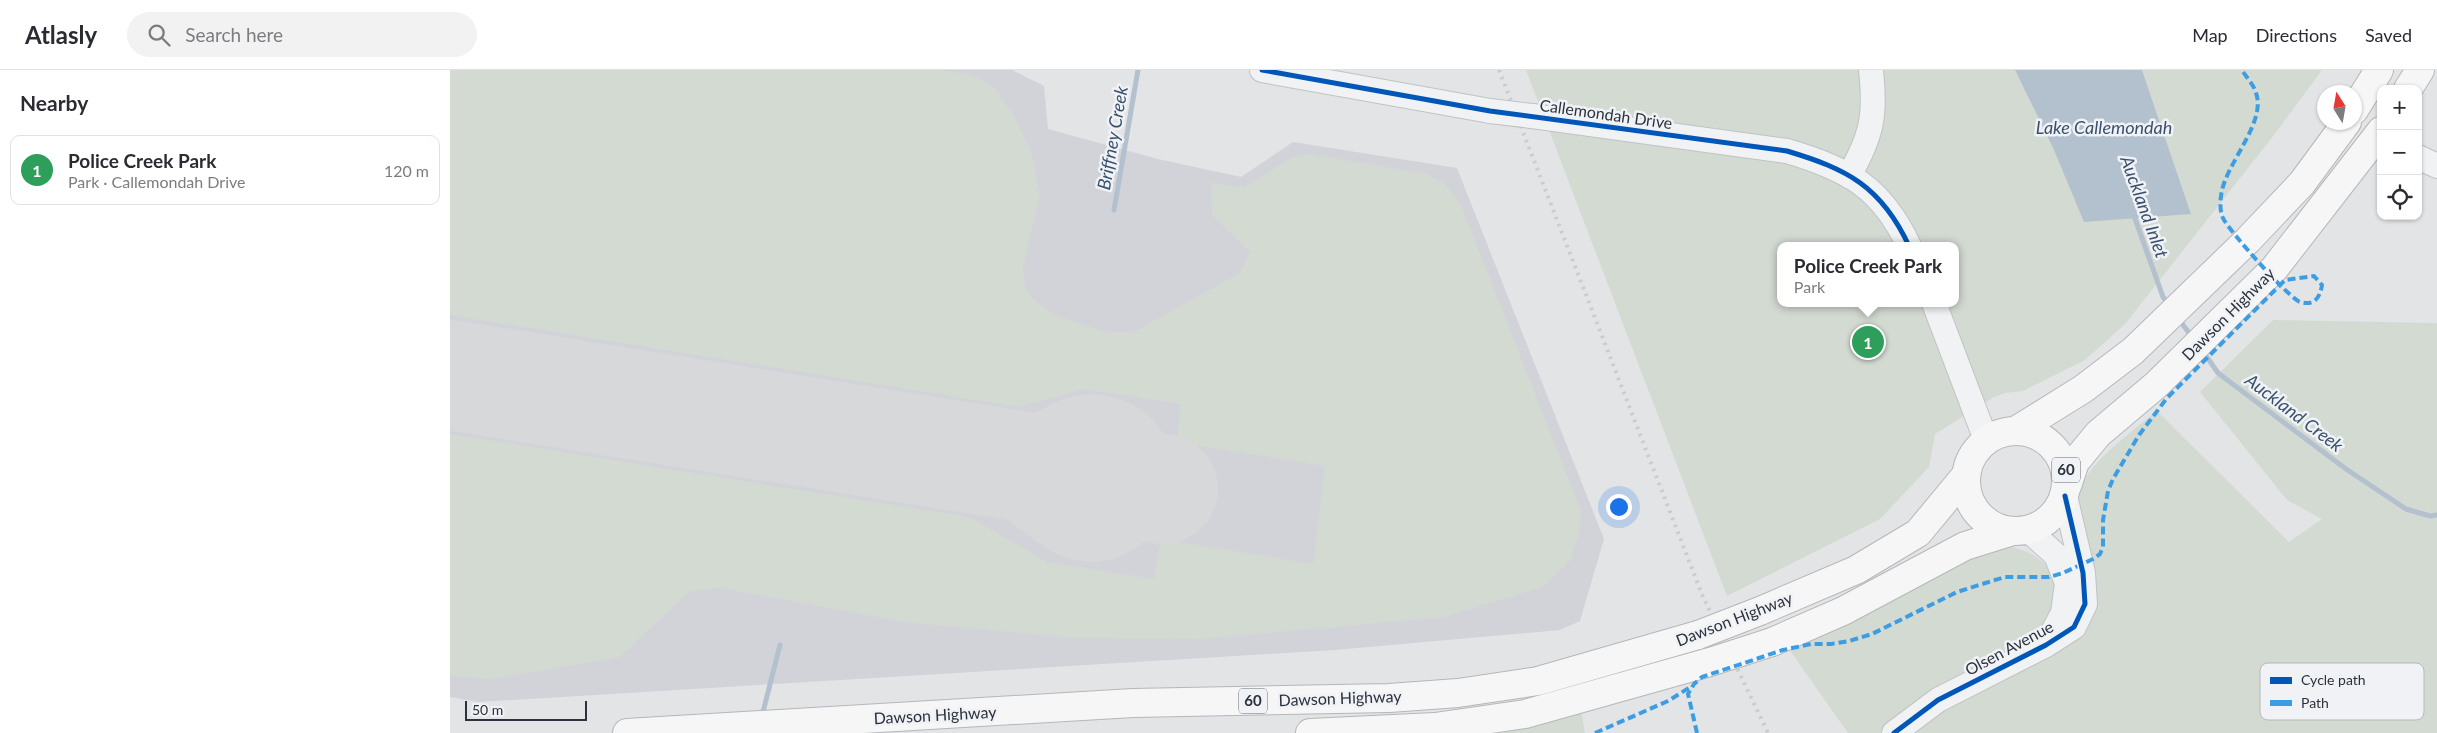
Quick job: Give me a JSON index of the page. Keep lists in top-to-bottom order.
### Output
{
  "streets": {
    "highway": ["Dawson Highway", "60"],
    "street": ["Callemondah Drive", "Olsen Avenue"]
  },
  "crossings": [
    ["Dawson Highway", "60"],
    ["Dawson Highway", "Olsen Avenue"],
    ["60", "Olsen Avenue"]
  ],
  "water": [
    "Lake Callemondah",
    "Briffney Creek",
    "Auckland Inlet",
    "Auckland Creek"
  ],
  "legend": ["Cycle path", "Path"],
  "scale_bar": "50 m",
  "north": "top",
  "page": {
    "header": "Atlasly",
    "search": "Search here",
    "nav": ["Map", "Directions", "Saved"],
    "heading": "Nearby",
    "map_buttons": ["+", "−"],
    "list": [
      {
        "mark": "1",
        "name": "Police Creek Park",
        "note": "Park · Callemondah Drive",
        "value": "120 m"
      }
    ],
    "popup": ["Police Creek Park", "Park"],
    "pins": "1",
    "scale": "50 m"
  }
}
